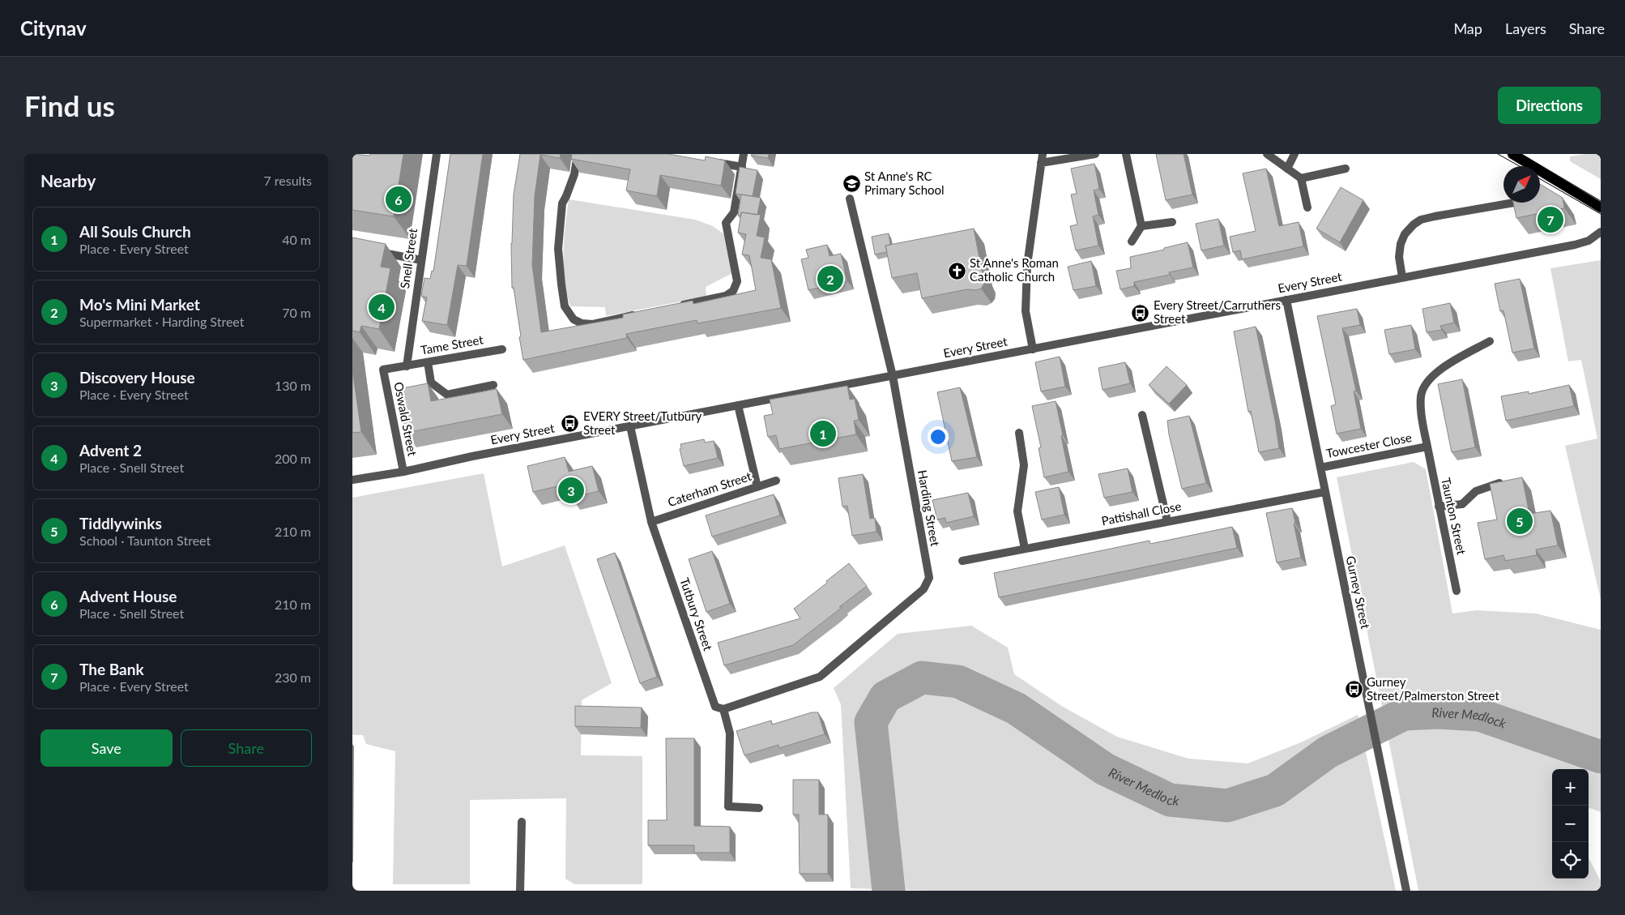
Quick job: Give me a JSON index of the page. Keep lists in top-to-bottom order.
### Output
{
  "streets": {
    "street": [
      "Snell Street",
      "Every Street",
      "Tame Street",
      "Oswald Street",
      "Towcester Close",
      "Caterham Street",
      "Harding Street",
      "Pattishall Close",
      "Taunton Street",
      "Gurney Street",
      "Tutbury Street"
    ]
  },
  "crossings": [
    ["Snell Street", "Tame Street"],
    ["Snell Street", "Oswald Street"],
    ["Every Street", "Oswald Street"],
    ["Every Street", "Harding Street"],
    ["Every Street", "Gurney Street"],
    ["Every Street", "Tutbury Street"],
    ["Tame Street", "Oswald Street"],
    ["Towcester Close", "Taunton Street"],
    ["Towcester Close", "Gurney Street"],
    ["Caterham Street", "Tutbury Street"],
    ["Harding Street", "Tutbury Street"],
    ["Pattishall Close", "Gurney Street"]
  ],
  "water": ["River Medlock"],
  "places": {
    "school or university": ["St Anne's RC Primary School"],
    "church": ["St Anne's Roman Catholic Church"],
    "bus stop": ["Every Street/Carruthers Street", "EVERY Street/Tutbury Street", "Gurney Street/Palmerston Street"]
  },
  "north": "top right",
  "page": {
    "header": "Citynav",
    "nav": ["Map", "Layers", "Share"],
    "buttons": [
      "Directions",
      ["Save", "Share"]
    ],
    "title": "Find us",
    "heading": ["Nearby", "7 results"],
    "pins": [
      "6",
      "7",
      "2",
      "4",
      "1",
      "3",
      "5"
    ],
    "list": [
      {
        "mark": "1",
        "name": "All Souls Church",
        "note": "Place · Every Street",
        "value": "40 m"
      },
      {
        "mark": "2",
        "name": "Mo's Mini Market",
        "note": "Supermarket · Harding Street",
        "value": "70 m"
      },
      {
        "mark": "3",
        "name": "Discovery House",
        "note": "Place · Every Street",
        "value": "130 m"
      },
      {
        "mark": "4",
        "name": "Advent 2",
        "note": "Place · Snell Street",
        "value": "200 m"
      },
      {
        "mark": "5",
        "name": "Tiddlywinks",
        "note": "School · Taunton Street",
        "value": "210 m"
      },
      {
        "mark": "6",
        "name": "Advent House",
        "note": "Place · Snell Street",
        "value": "210 m"
      },
      {
        "mark": "7",
        "name": "The Bank",
        "note": "Place · Every Street",
        "value": "230 m"
      }
    ],
    "map_buttons": ["+", "−"]
  }
}
